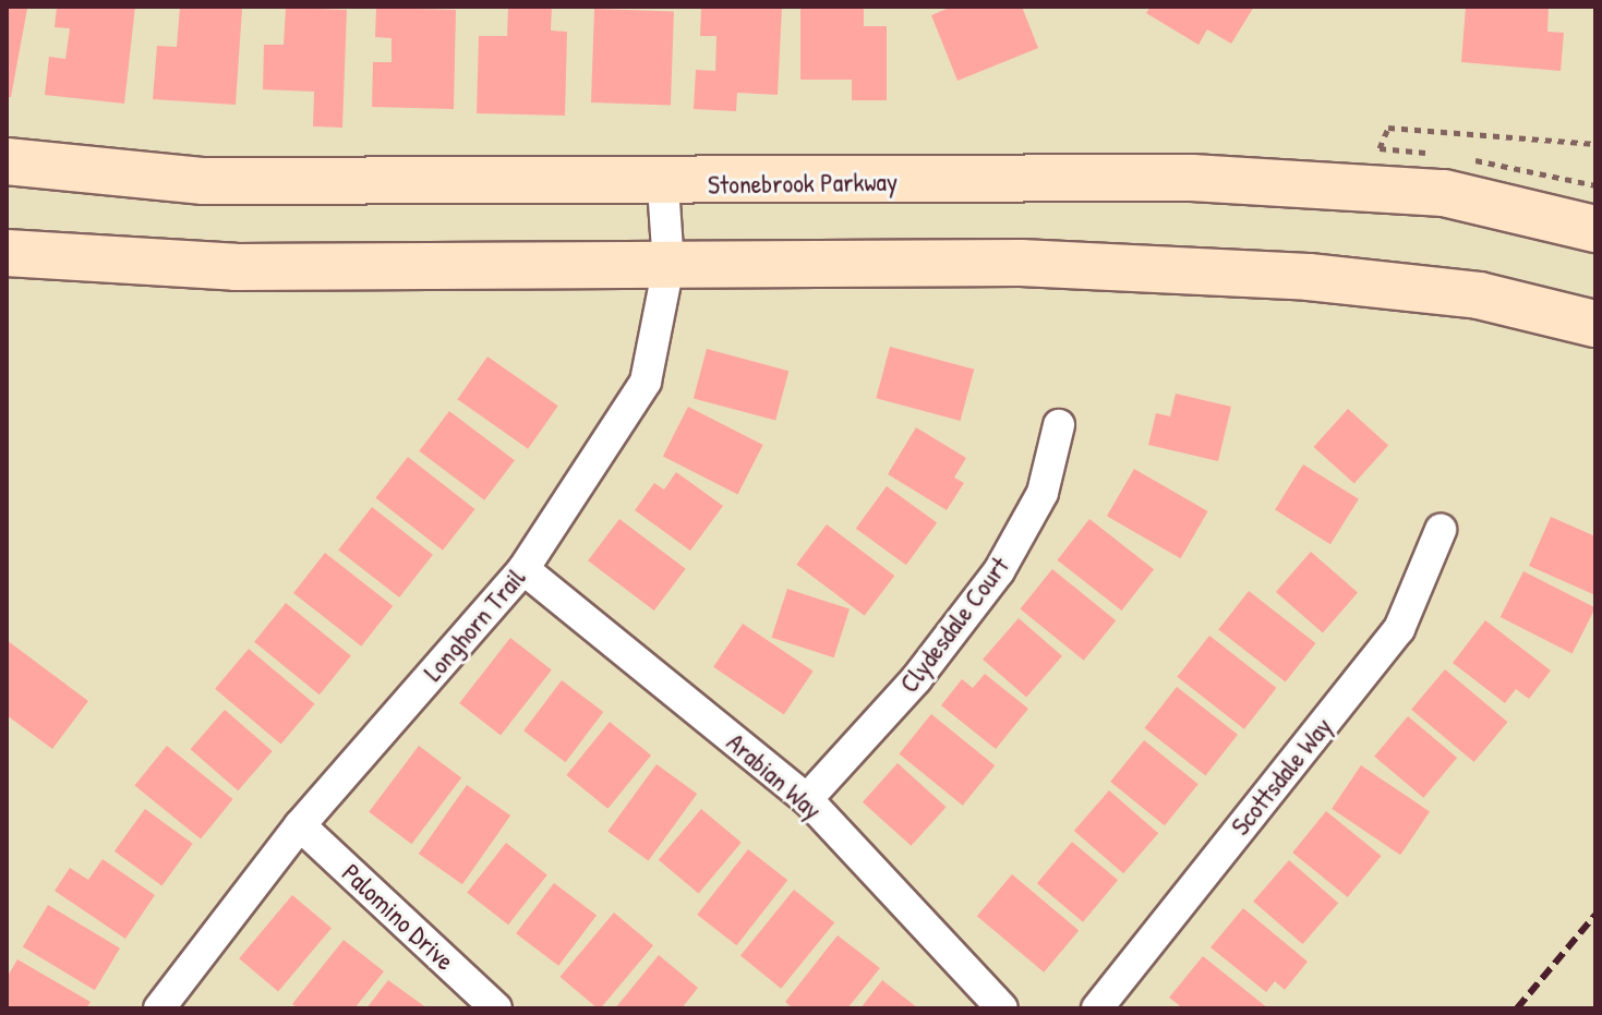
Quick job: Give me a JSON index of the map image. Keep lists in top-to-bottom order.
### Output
{
  "streets": {
    "main road": ["Stonebrook Parkway"],
    "street": [
      "Longhorn Trail",
      "Clydesdale Court",
      "Arabian Way",
      "Scottsdale Way",
      "Palomino Drive"
    ]
  },
  "crossings": [
    ["Stonebrook Parkway", "Longhorn Trail"],
    ["Longhorn Trail", "Arabian Way"],
    ["Longhorn Trail", "Palomino Drive"],
    ["Clydesdale Court", "Arabian Way"]
  ]
}
